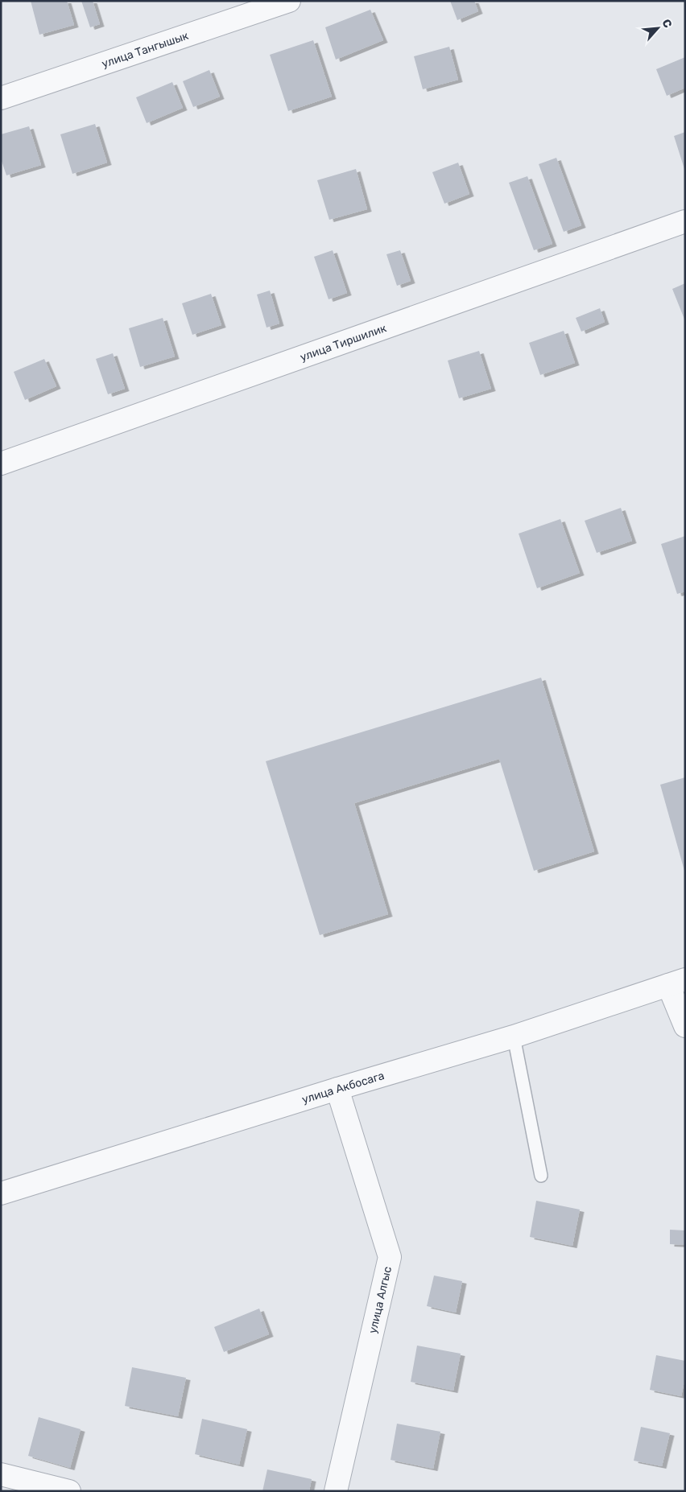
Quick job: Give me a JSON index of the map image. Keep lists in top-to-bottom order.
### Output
{
  "streets": {
    "street": [
      "улица Тангышык",
      "улица Тиршилик",
      "улица Акбосага",
      "улица Алгыс"
    ]
  },
  "crossings": [
    ["улица Акбосага", "улица Алгыс"]
  ],
  "north": "top right"
}
